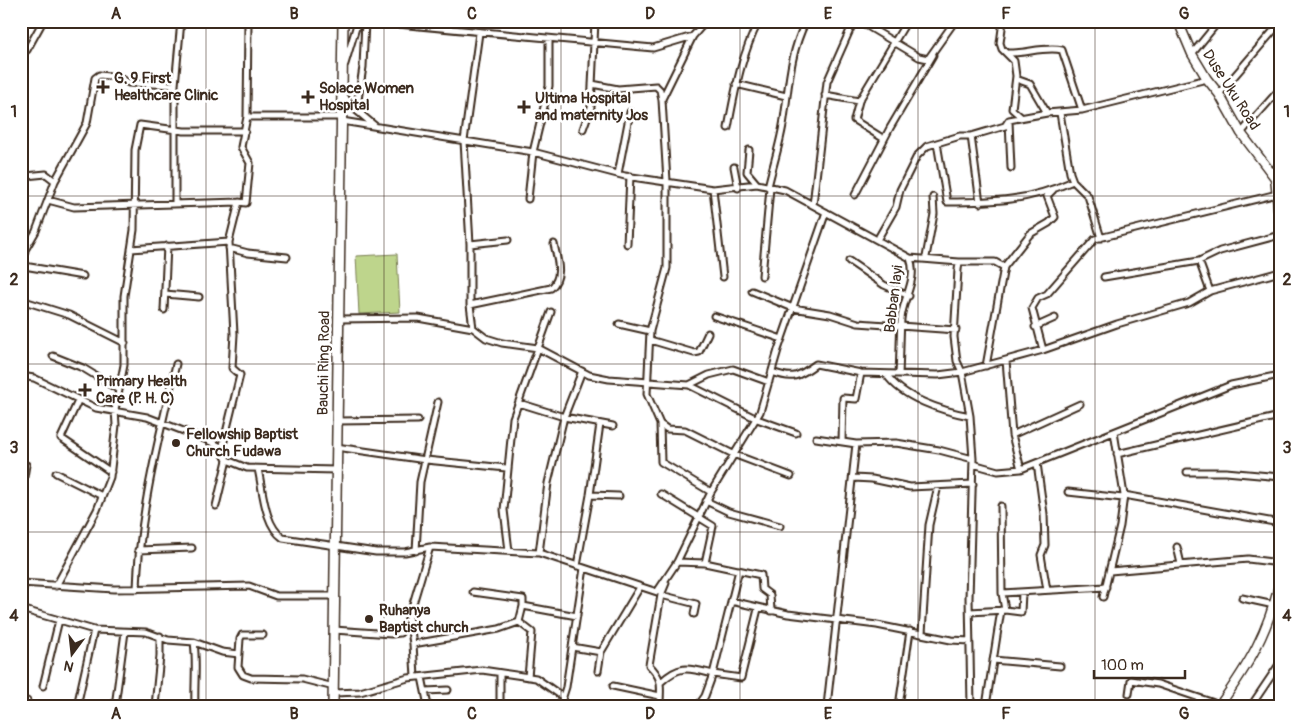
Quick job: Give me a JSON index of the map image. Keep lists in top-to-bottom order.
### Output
{
  "streets": {
    "main road": ["Bauchi Ring Road"],
    "street": ["Duse Uku Road", "Babban layi"]
  },
  "places": {
    "health": [
      "G. 9 First Healthcare Clinic",
      "Solace Women Hospital",
      "Ultima Hospital and maternity Jos",
      "Primary Health Care (P. H. C)"
    ],
    "other": ["Fellowship Baptist Church Fudawa", "Ruhanya Baptist church"]
  },
  "scale_bar": "100 m",
  "north": "bottom",
  "grid": {
    "columns": [
      "A",
      "B",
      "C",
      "D",
      "E",
      "F",
      "G"
    ],
    "rows": [
      "1",
      "2",
      "3",
      "4"
    ]
  }
}
